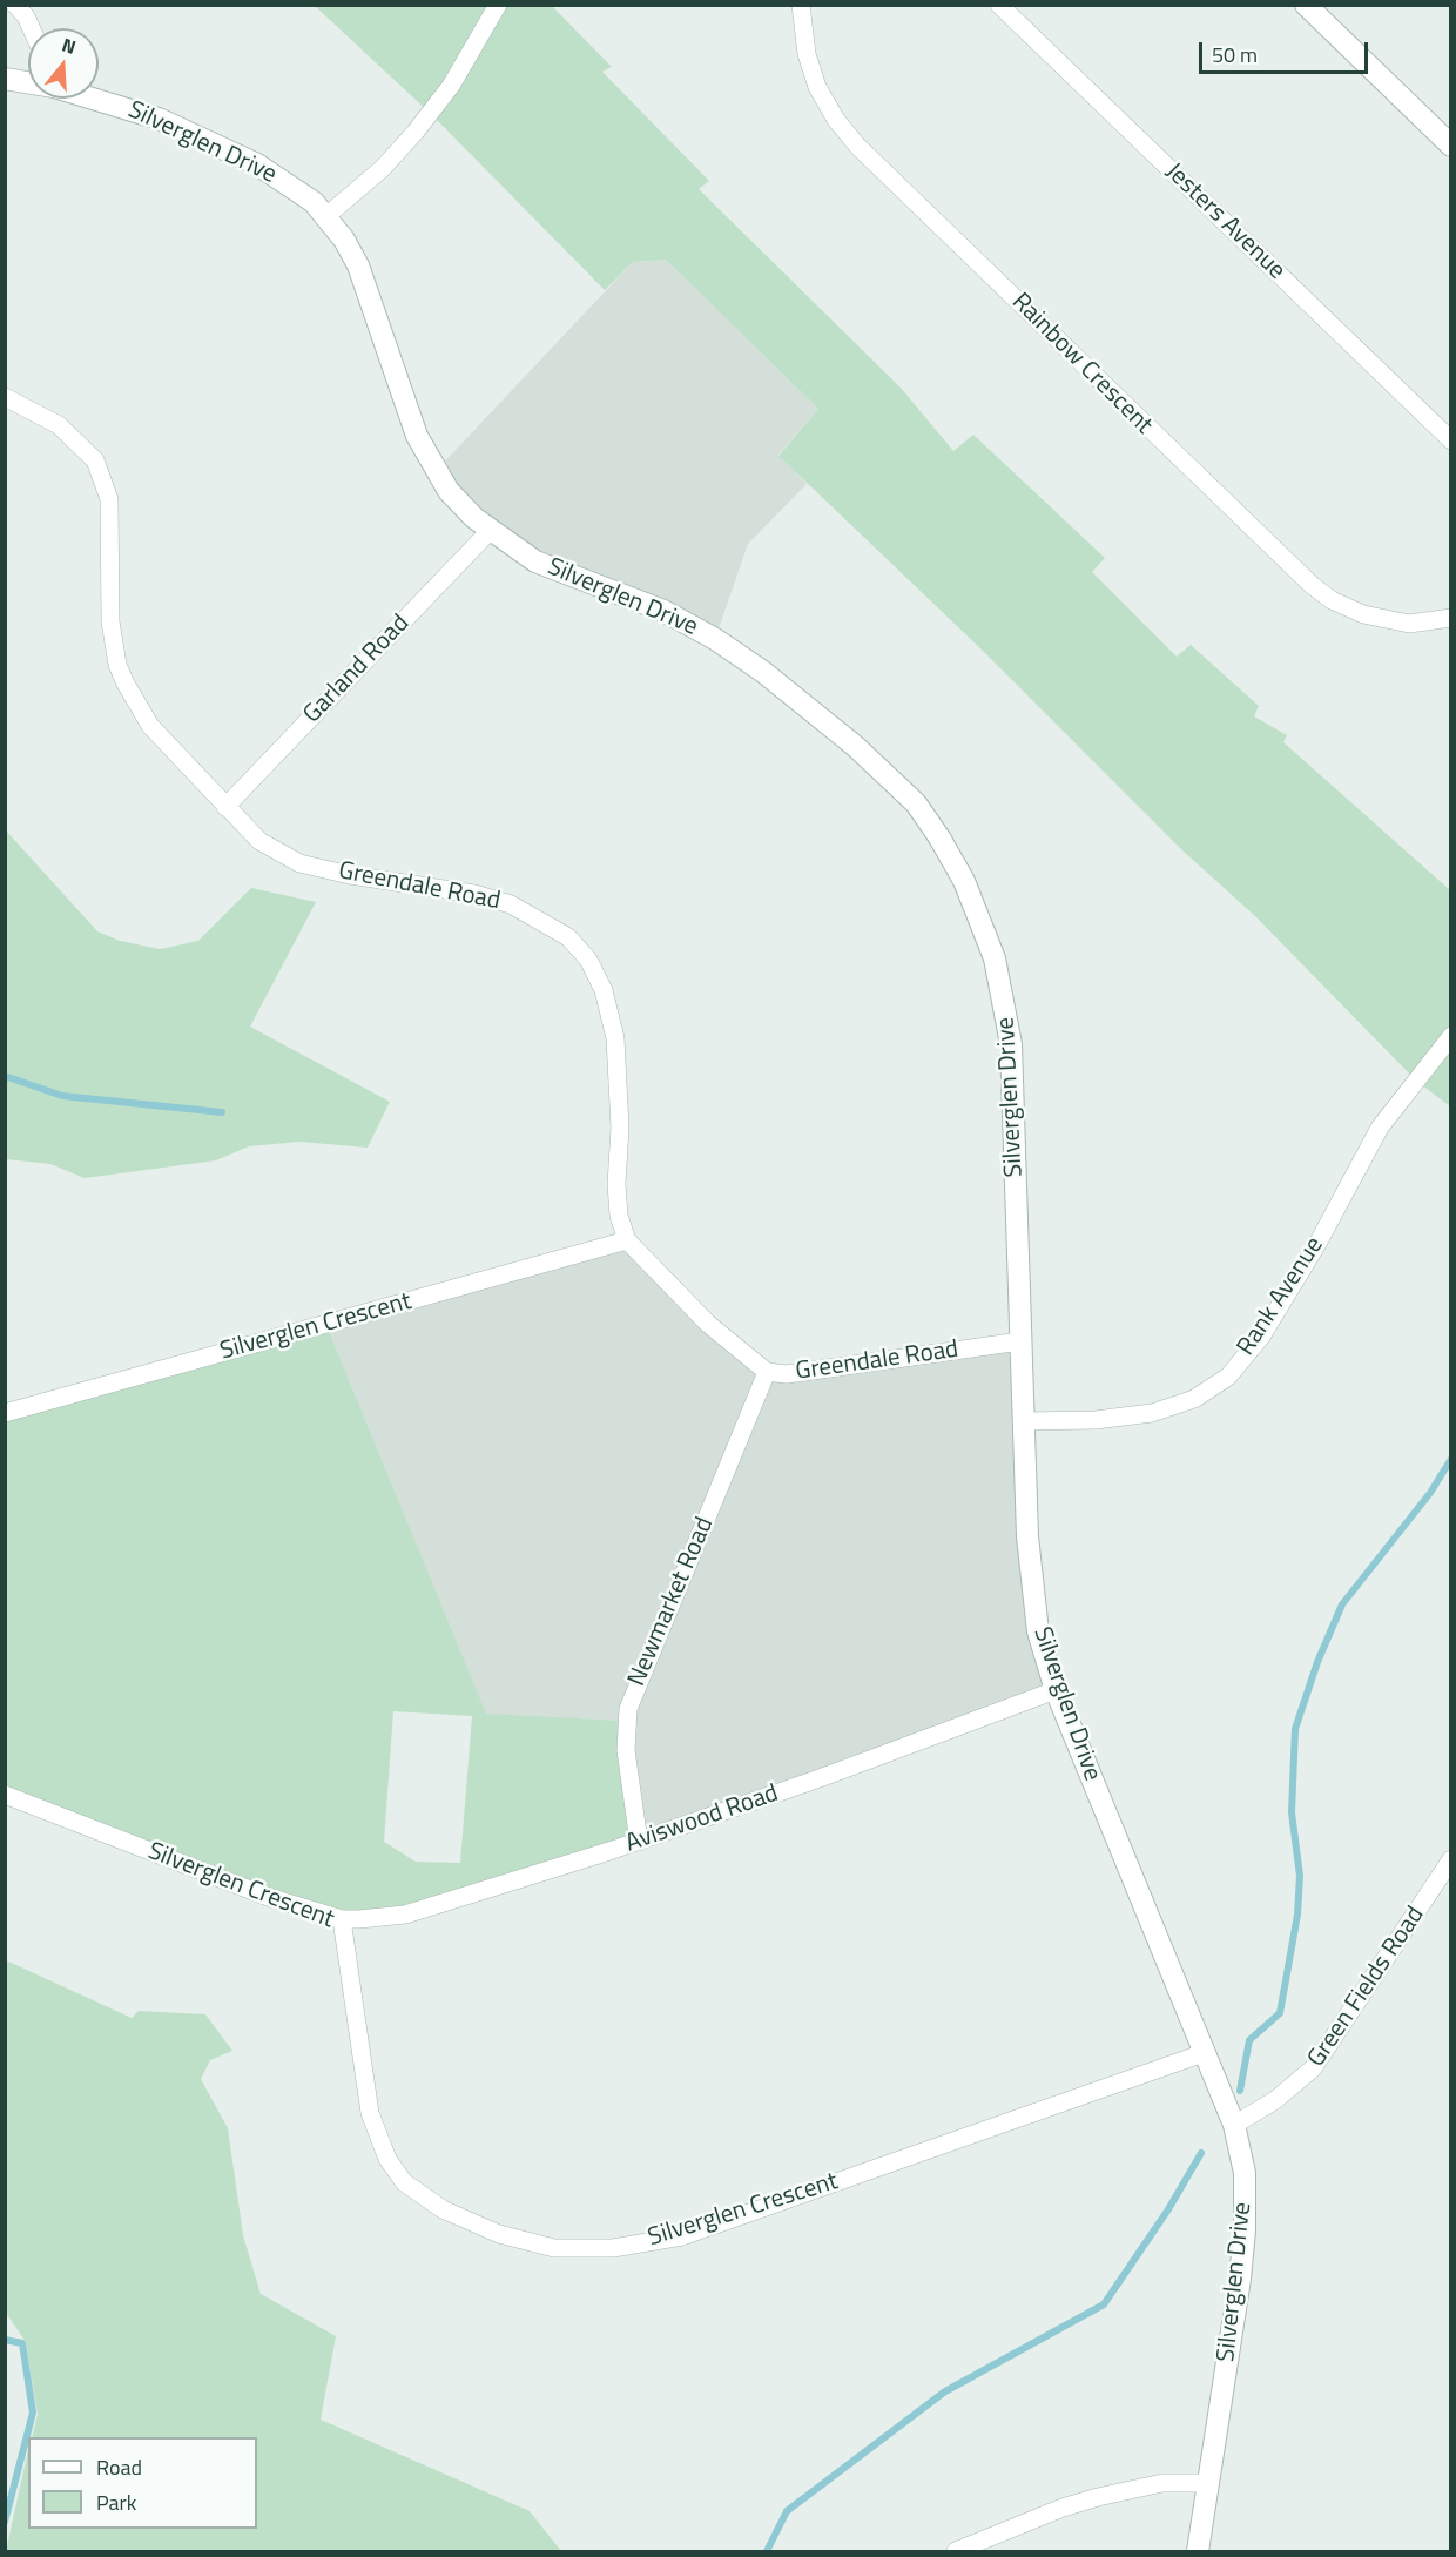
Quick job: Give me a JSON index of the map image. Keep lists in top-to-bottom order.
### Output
{
  "streets": {
    "street": [
      "Silverglen Drive",
      "Jesters Avenue",
      "Rainbow Crescent",
      "Garland Road",
      "Greendale Road",
      "Rank Avenue",
      "Silverglen Crescent",
      "Newmarket Road",
      "Aviswood Road",
      "Green Fields Road"
    ]
  },
  "crossings": [
    ["Silverglen Drive", "Garland Road"],
    ["Silverglen Drive", "Greendale Road"],
    ["Silverglen Drive", "Rank Avenue"],
    ["Silverglen Drive", "Silverglen Crescent"],
    ["Silverglen Drive", "Aviswood Road"],
    ["Silverglen Drive", "Green Fields Road"],
    ["Garland Road", "Greendale Road"],
    ["Greendale Road", "Silverglen Crescent"],
    ["Greendale Road", "Newmarket Road"],
    ["Silverglen Crescent", "Aviswood Road"],
    ["Newmarket Road", "Aviswood Road"]
  ],
  "legend": ["Road", "Park"],
  "scale_bar": "50 m",
  "north": "top"
}
